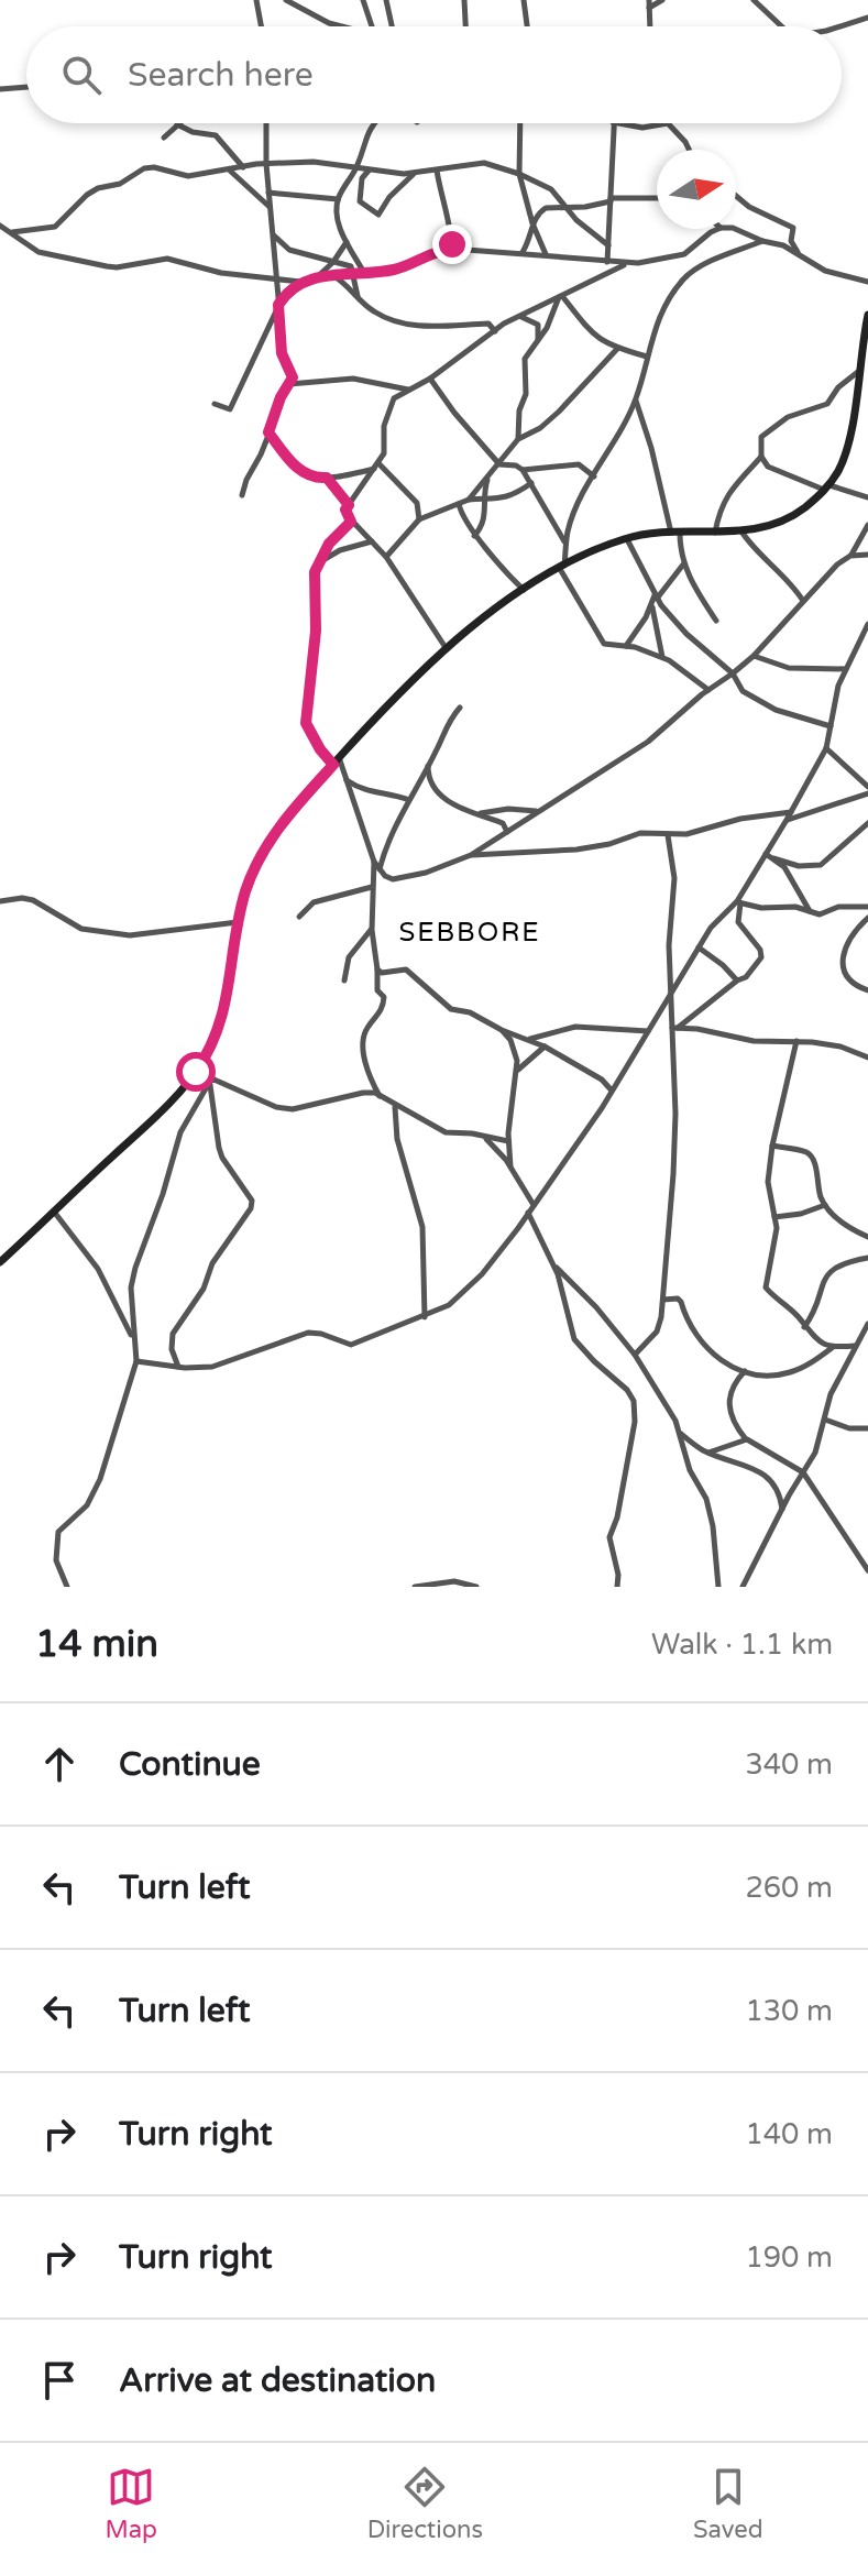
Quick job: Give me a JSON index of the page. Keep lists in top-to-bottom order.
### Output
{
  "districts": ["SEBBORE"],
  "north": "right",
  "page": {
    "search": "Search here",
    "heading": ["14 min", "Walk · 1.1 km"],
    "list": [
      ["Continue", "340 m"],
      ["Turn left", "260 m"],
      ["Turn left", "130 m"],
      ["Turn right", "140 m"],
      ["Turn right", "190 m"],
      "Arrive at destination"
    ],
    "nav": ["Map", "Directions", "Saved"]
  }
}
